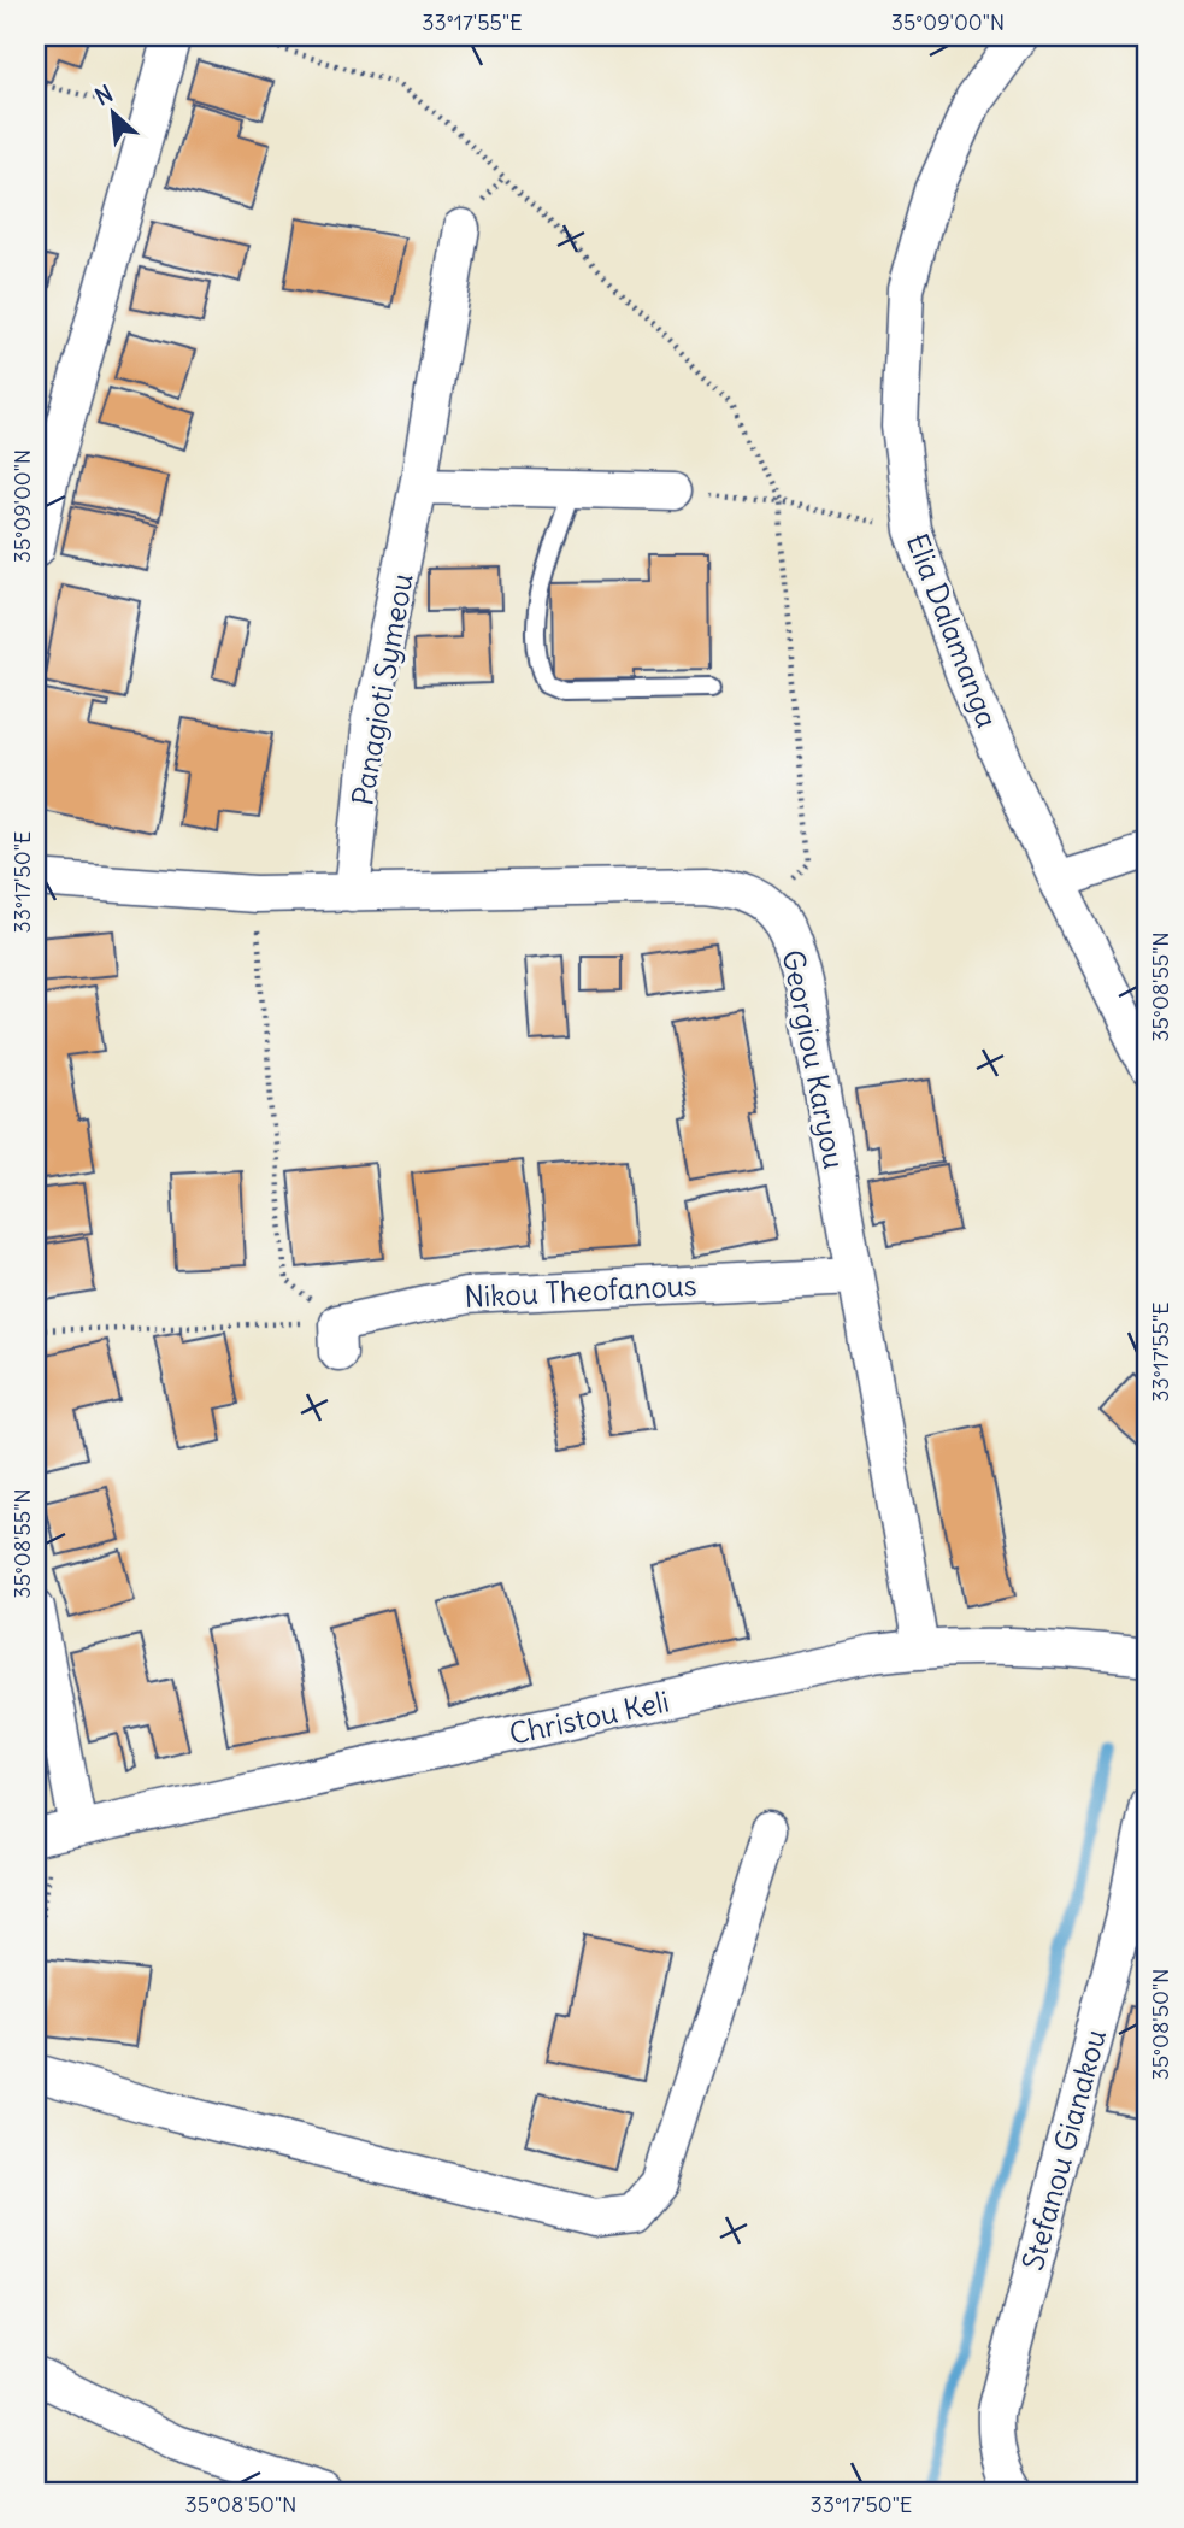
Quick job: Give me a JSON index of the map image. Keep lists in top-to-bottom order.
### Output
{
  "streets": {
    "street": [
      "Elia Dalamanga",
      "Panagioti Symeou",
      "Georgiou Karyou",
      "Nikou Theofanous",
      "Christou Keli",
      "Stefanou Gianakou"
    ]
  },
  "crossings": [
    ["Georgiou Karyou", "Nikou Theofanous"],
    ["Georgiou Karyou", "Christou Keli"]
  ],
  "north": "top left",
  "coordinates": [
    "33°17'55\"E",
    "35°09'00\"N",
    "33°17'50\"E",
    "35°08'55\"N",
    "35°08'50\"N"
  ]
}
